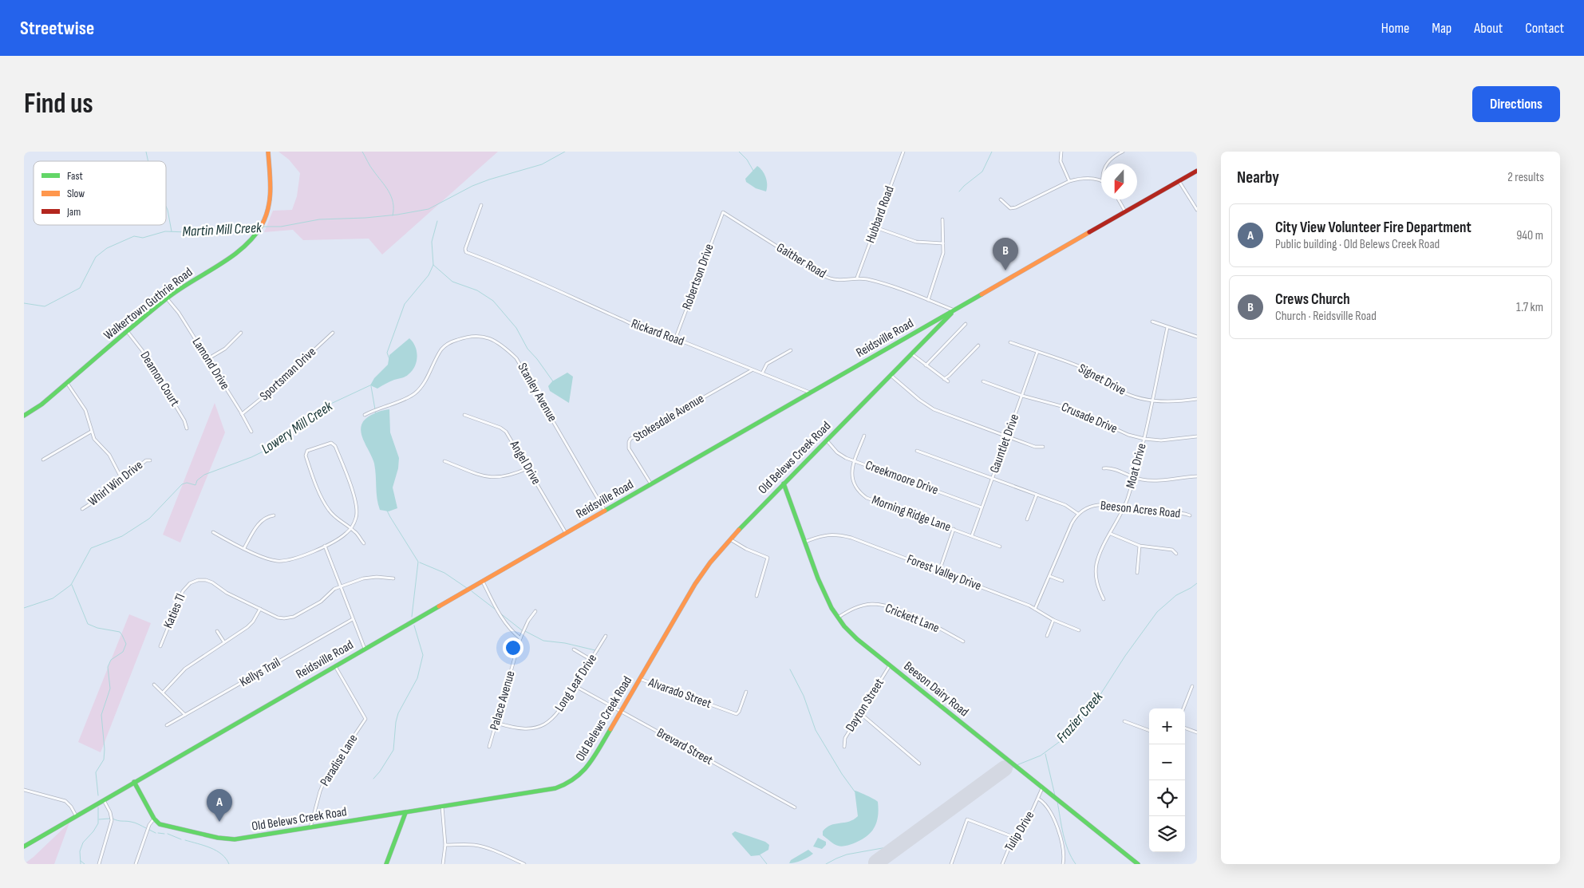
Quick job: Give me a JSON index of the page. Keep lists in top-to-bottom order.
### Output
{
  "streets": {
    "main road": [
      "Walkertown Guthrie Road",
      "Reidsville Road",
      "Old Belews Creek Road",
      "Beeson Dairy Road"
    ],
    "street": [
      "Hubbard Road",
      "Gaither Road",
      "Robertson Drive",
      "Rickard Road",
      "Lamond Drive",
      "Sportsman Drive",
      "Deamon Court",
      "Signet Drive",
      "Stanley Avenue",
      "Stokesdale Avenue",
      "Crusade Drive",
      "Gauntlet Drive",
      "Angel Drive",
      "Moat Drive",
      "Creekmoore Drive",
      "Whirl Win Drive",
      "Beeson Acres Road",
      "Morning Ridge Lane",
      "Forest Valley Drive",
      "Katies Tl",
      "Crickett Lane",
      "Kellys Trail",
      "Long Leaf Drive",
      "Alvarado Street",
      "Palace Avenue",
      "Dayton Street",
      "Brevard Street",
      "Paradise Lane",
      "Tulip Drive"
    ]
  },
  "crossings": [
    ["Hubbard Road", "Gaither Road"],
    ["Gaither Road", "Robertson Drive"],
    ["Gaither Road", "Reidsville Road"],
    ["Gaither Road", "Old Belews Creek Road"],
    ["Robertson Drive", "Rickard Road"],
    ["Walkertown Guthrie Road", "Lamond Drive"],
    ["Walkertown Guthrie Road", "Deamon Court"],
    ["Rickard Road", "Reidsville Road"],
    ["Rickard Road", "Stokesdale Avenue"],
    ["Reidsville Road", "Stanley Avenue"],
    ["Reidsville Road", "Stokesdale Avenue"],
    ["Reidsville Road", "Old Belews Creek Road"],
    ["Reidsville Road", "Angel Drive"],
    ["Reidsville Road", "Paradise Lane"],
    ["Lamond Drive", "Sportsman Drive"],
    ["Signet Drive", "Gauntlet Drive"],
    ["Signet Drive", "Moat Drive"],
    ["Crusade Drive", "Gauntlet Drive"],
    ["Crusade Drive", "Moat Drive"],
    ["Gauntlet Drive", "Creekmoore Drive"],
    ["Gauntlet Drive", "Morning Ridge Lane"],
    ["Old Belews Creek Road", "Creekmoore Drive"],
    ["Old Belews Creek Road", "Beeson Dairy Road"],
    ["Old Belews Creek Road", "Alvarado Street"],
    ["Old Belews Creek Road", "Brevard Street"],
    ["Old Belews Creek Road", "Paradise Lane"],
    ["Moat Drive", "Beeson Acres Road"],
    ["Creekmoore Drive", "Morning Ridge Lane"],
    ["Forest Valley Drive", "Beeson Dairy Road"],
    ["Crickett Lane", "Beeson Dairy Road"],
    ["Long Leaf Drive", "Palace Avenue"],
    ["Long Leaf Drive", "Brevard Street"],
    ["Beeson Dairy Road", "Dayton Street"],
    ["Beeson Dairy Road", "Tulip Drive"]
  ],
  "water": ["Martin Mill Creek", "Lowery Mill Creek", "Frazier Creek"],
  "legend": ["Fast", "Slow", "Jam"],
  "north": "bottom",
  "page": {
    "header": "Streetwise",
    "nav": [
      "Home",
      "Map",
      "About",
      "Contact"
    ],
    "buttons": "Directions",
    "title": "Find us",
    "heading": ["Nearby", "2 results"],
    "list": [
      {
        "mark": "A",
        "name": "City View Volunteer Fire Department",
        "note": "Public building · Old Belews Creek Road",
        "value": "940 m"
      },
      {
        "mark": "B",
        "name": "Crews Church",
        "note": "Church · Reidsville Road",
        "value": "1.7 km"
      }
    ],
    "pins": ["B", "A"],
    "map_buttons": ["+", "−"]
  }
}
